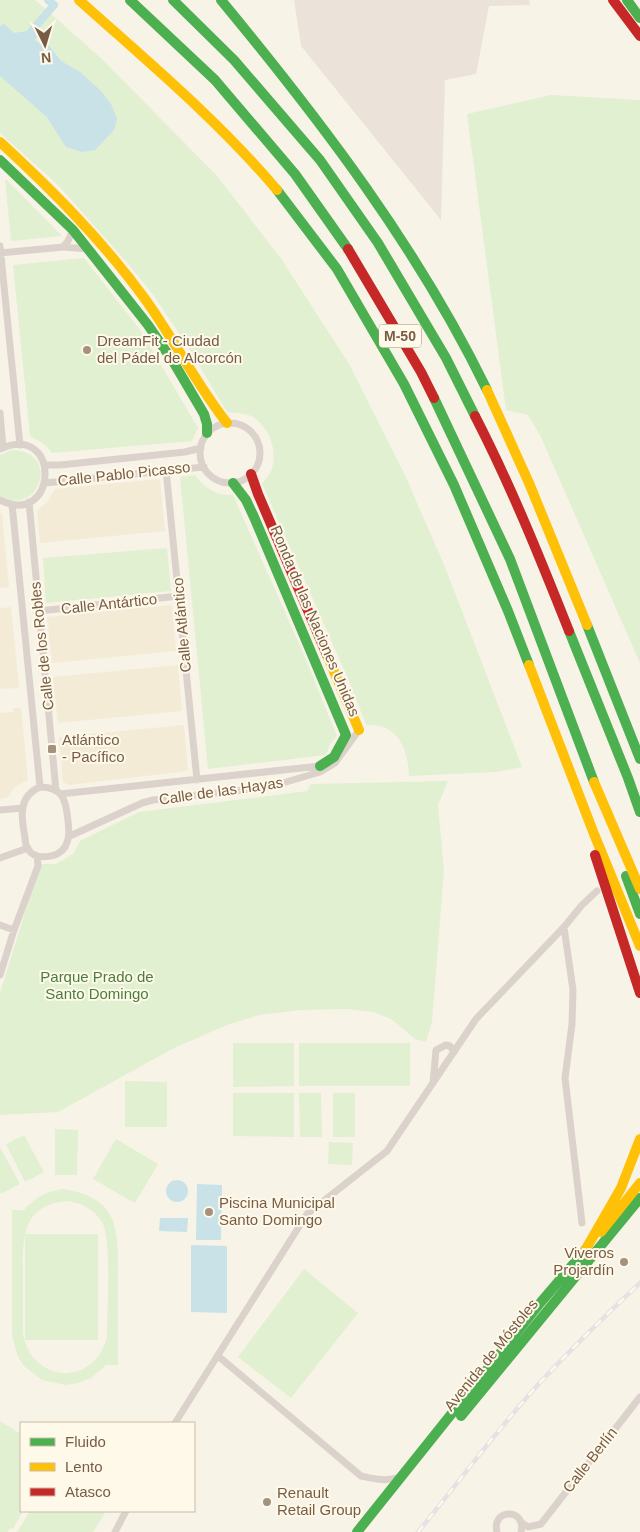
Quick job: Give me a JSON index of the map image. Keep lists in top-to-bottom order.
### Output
{
  "streets": {
    "main road": ["M-50", "Ronda de las Naciones Unidas", "Avenida de Móstoles"],
    "street": [
      "Calle Pablo Picasso",
      "Calle Antártico",
      "Calle Atlántico",
      "Calle de los Robles",
      "Calle de las Hayas",
      "Calle Berlín"
    ]
  },
  "crossings": [
    ["Calle Pablo Picasso", "Ronda de las Naciones Unidas"],
    ["Calle Pablo Picasso", "Calle Atlántico"],
    ["Calle Antártico", "Calle Atlántico"],
    ["Calle Antártico", "Calle de los Robles"],
    ["Ronda de las Naciones Unidas", "Calle de las Hayas"],
    ["Calle de los Robles", "Calle de las Hayas"]
  ],
  "parks": ["Parque Prado de Santo Domingo"],
  "places": {
    "other": [
      "DreamFit - Ciudad del Pádel de Alcorcón",
      "Piscina Municipal Santo Domingo",
      "Viveros Projardín",
      "Renault Retail Group"
    ],
    "transit": ["Atlántico - Pacífico"]
  },
  "legend": ["Fluido", "Lento", "Atasco"],
  "north": "bottom"
}
